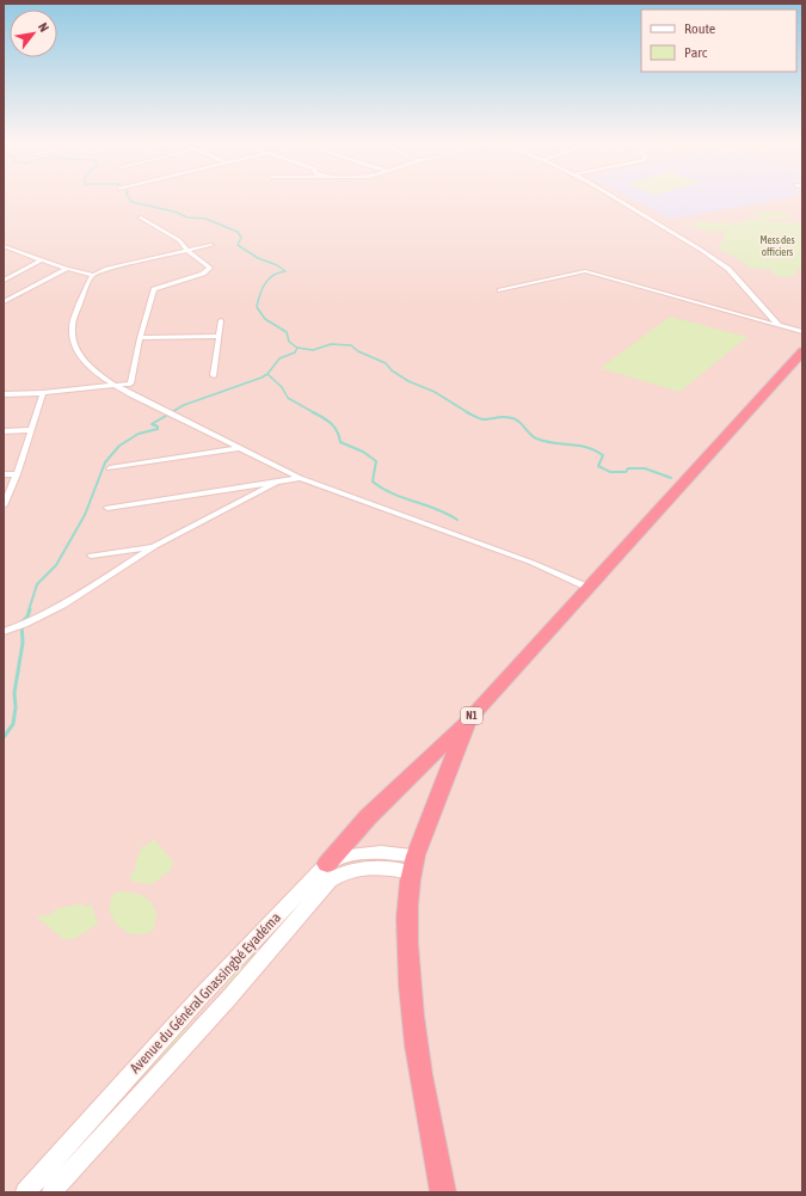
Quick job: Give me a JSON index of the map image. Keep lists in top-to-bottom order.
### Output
{
  "streets": {
    "highway": ["N1"],
    "main road": ["Avenue du Général Gnassingbé Eyadéma"]
  },
  "crossings": [
    ["N1", "Avenue du Général Gnassingbé Eyadéma"]
  ],
  "parks": ["Mess des officiers"],
  "legend": ["Route", "Parc"],
  "north": "top right"
}
